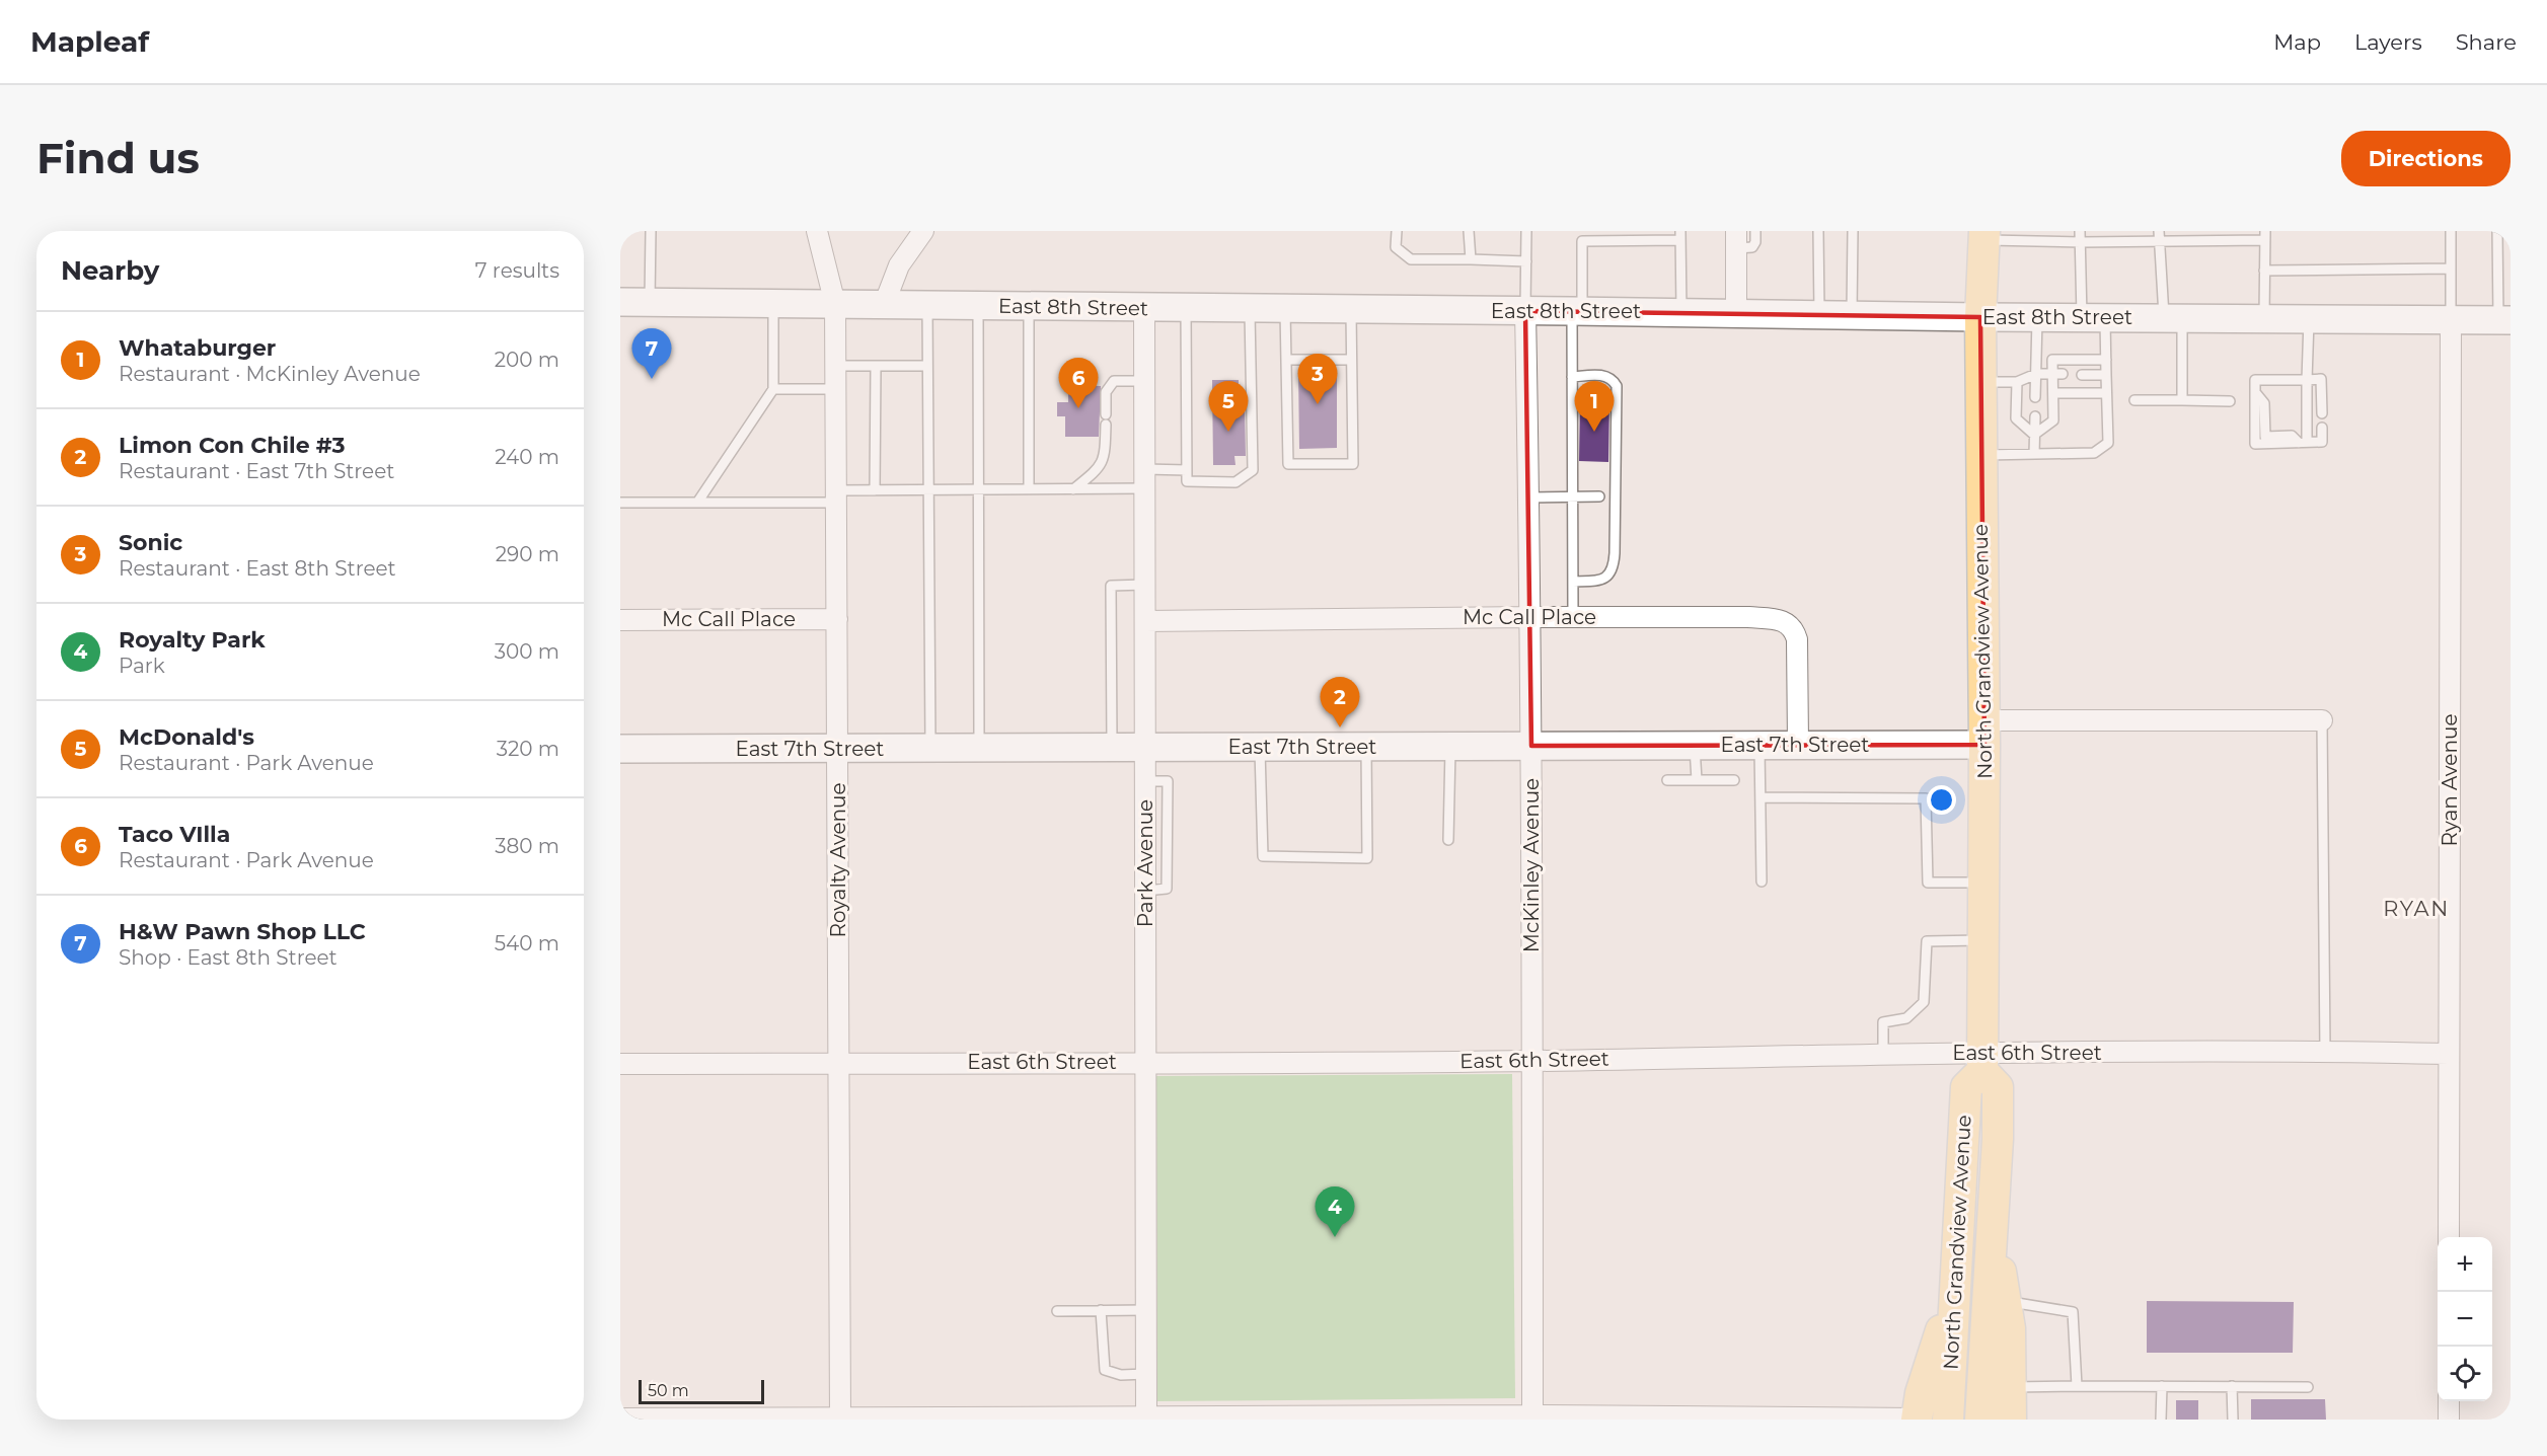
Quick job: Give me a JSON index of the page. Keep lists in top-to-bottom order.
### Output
{
  "streets": {
    "main road": ["East 8th Street", "North Grandview Avenue", "East 7th Street"],
    "street": [
      "Mc Call Place",
      "Ryan Avenue",
      "Royalty Avenue",
      "Park Avenue",
      "McKinley Avenue",
      "East 6th Street"
    ]
  },
  "crossings": [
    ["East 8th Street", "North Grandview Avenue"],
    ["East 8th Street", "Ryan Avenue"],
    ["East 8th Street", "Royalty Avenue"],
    ["East 8th Street", "Park Avenue"],
    ["East 8th Street", "McKinley Avenue"],
    ["Mc Call Place", "East 7th Street"],
    ["Mc Call Place", "Royalty Avenue"],
    ["Mc Call Place", "Park Avenue"],
    ["Mc Call Place", "McKinley Avenue"],
    ["North Grandview Avenue", "East 7th Street"],
    ["North Grandview Avenue", "East 6th Street"],
    ["East 7th Street", "Royalty Avenue"],
    ["East 7th Street", "Park Avenue"],
    ["East 7th Street", "McKinley Avenue"],
    ["Ryan Avenue", "East 6th Street"],
    ["Royalty Avenue", "East 6th Street"],
    ["Park Avenue", "East 6th Street"],
    ["McKinley Avenue", "East 6th Street"]
  ],
  "districts": ["RYAN"],
  "scale_bar": "50 m",
  "page": {
    "header": "Mapleaf",
    "nav": ["Map", "Layers", "Share"],
    "buttons": "Directions",
    "title": "Find us",
    "heading": ["Nearby", "7 results"],
    "list": [
      {
        "mark": "1",
        "name": "Whataburger",
        "note": "Restaurant · McKinley Avenue",
        "value": "200 m"
      },
      {
        "mark": "2",
        "name": "Limon Con Chile #3",
        "note": "Restaurant · East 7th Street",
        "value": "240 m"
      },
      {
        "mark": "3",
        "name": "Sonic",
        "note": "Restaurant · East 8th Street",
        "value": "290 m"
      },
      {
        "mark": "4",
        "name": "Royalty Park",
        "note": "Park",
        "value": "300 m"
      },
      {
        "mark": "5",
        "name": "McDonald's",
        "note": "Restaurant · Park Avenue",
        "value": "320 m"
      },
      {
        "mark": "6",
        "name": "Taco VIlla",
        "note": "Restaurant · Park Avenue",
        "value": "380 m"
      },
      {
        "mark": "7",
        "name": "H&W Pawn Shop LLC",
        "note": "Shop · East 8th Street",
        "value": "540 m"
      }
    ],
    "pins": [
      "7",
      "3",
      "6",
      "1",
      "5",
      "2",
      "4"
    ],
    "map_buttons": ["+", "−"],
    "scale": "50 m"
  }
}
